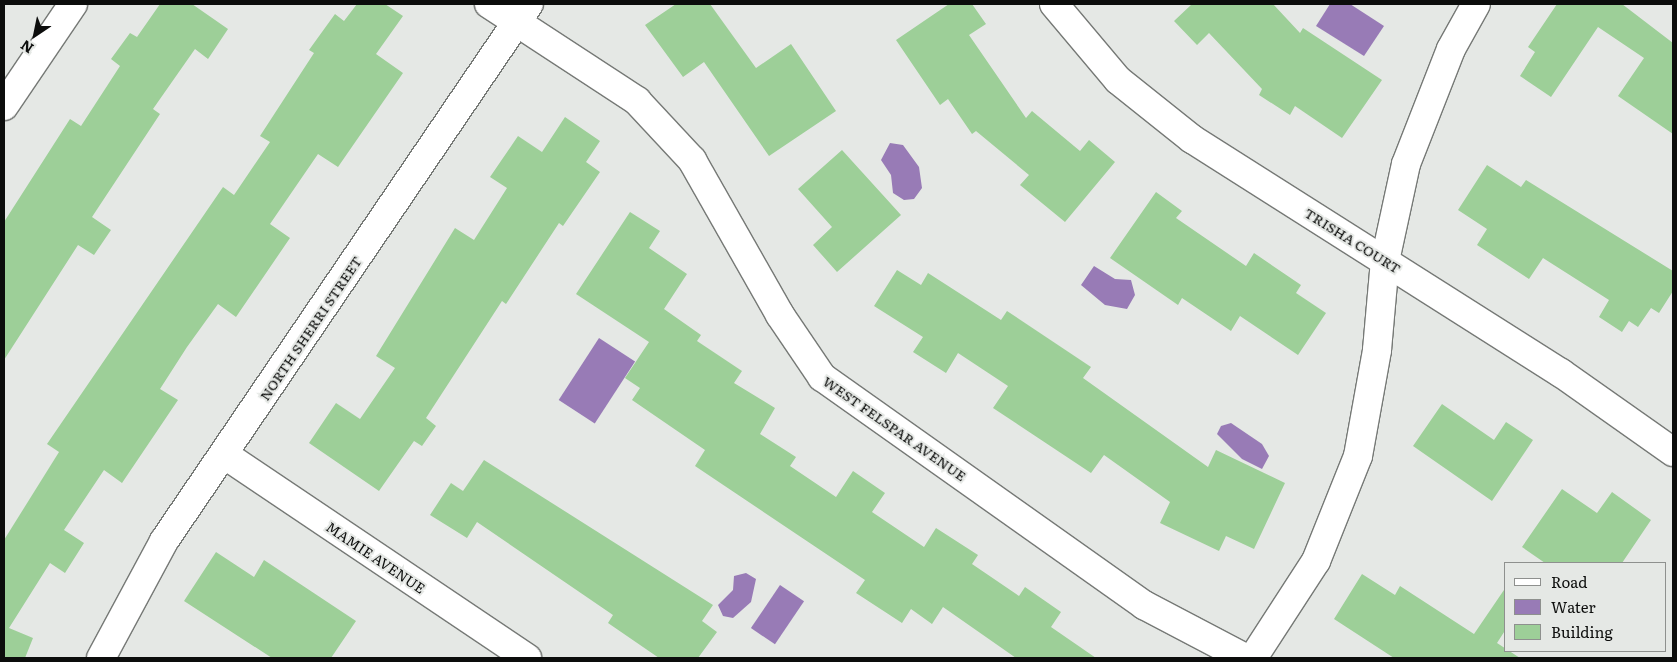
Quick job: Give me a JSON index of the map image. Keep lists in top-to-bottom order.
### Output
{
  "streets": {
    "street": [
      "TRISHA COURT",
      "NORTH SHERRI STREET",
      "WEST FELSPAR AVENUE",
      "MAMIE AVENUE"
    ]
  },
  "crossings": [
    ["NORTH SHERRI STREET", "WEST FELSPAR AVENUE"],
    ["NORTH SHERRI STREET", "MAMIE AVENUE"]
  ],
  "legend": ["Road", "Water", "Building"],
  "north": "bottom left"
}
